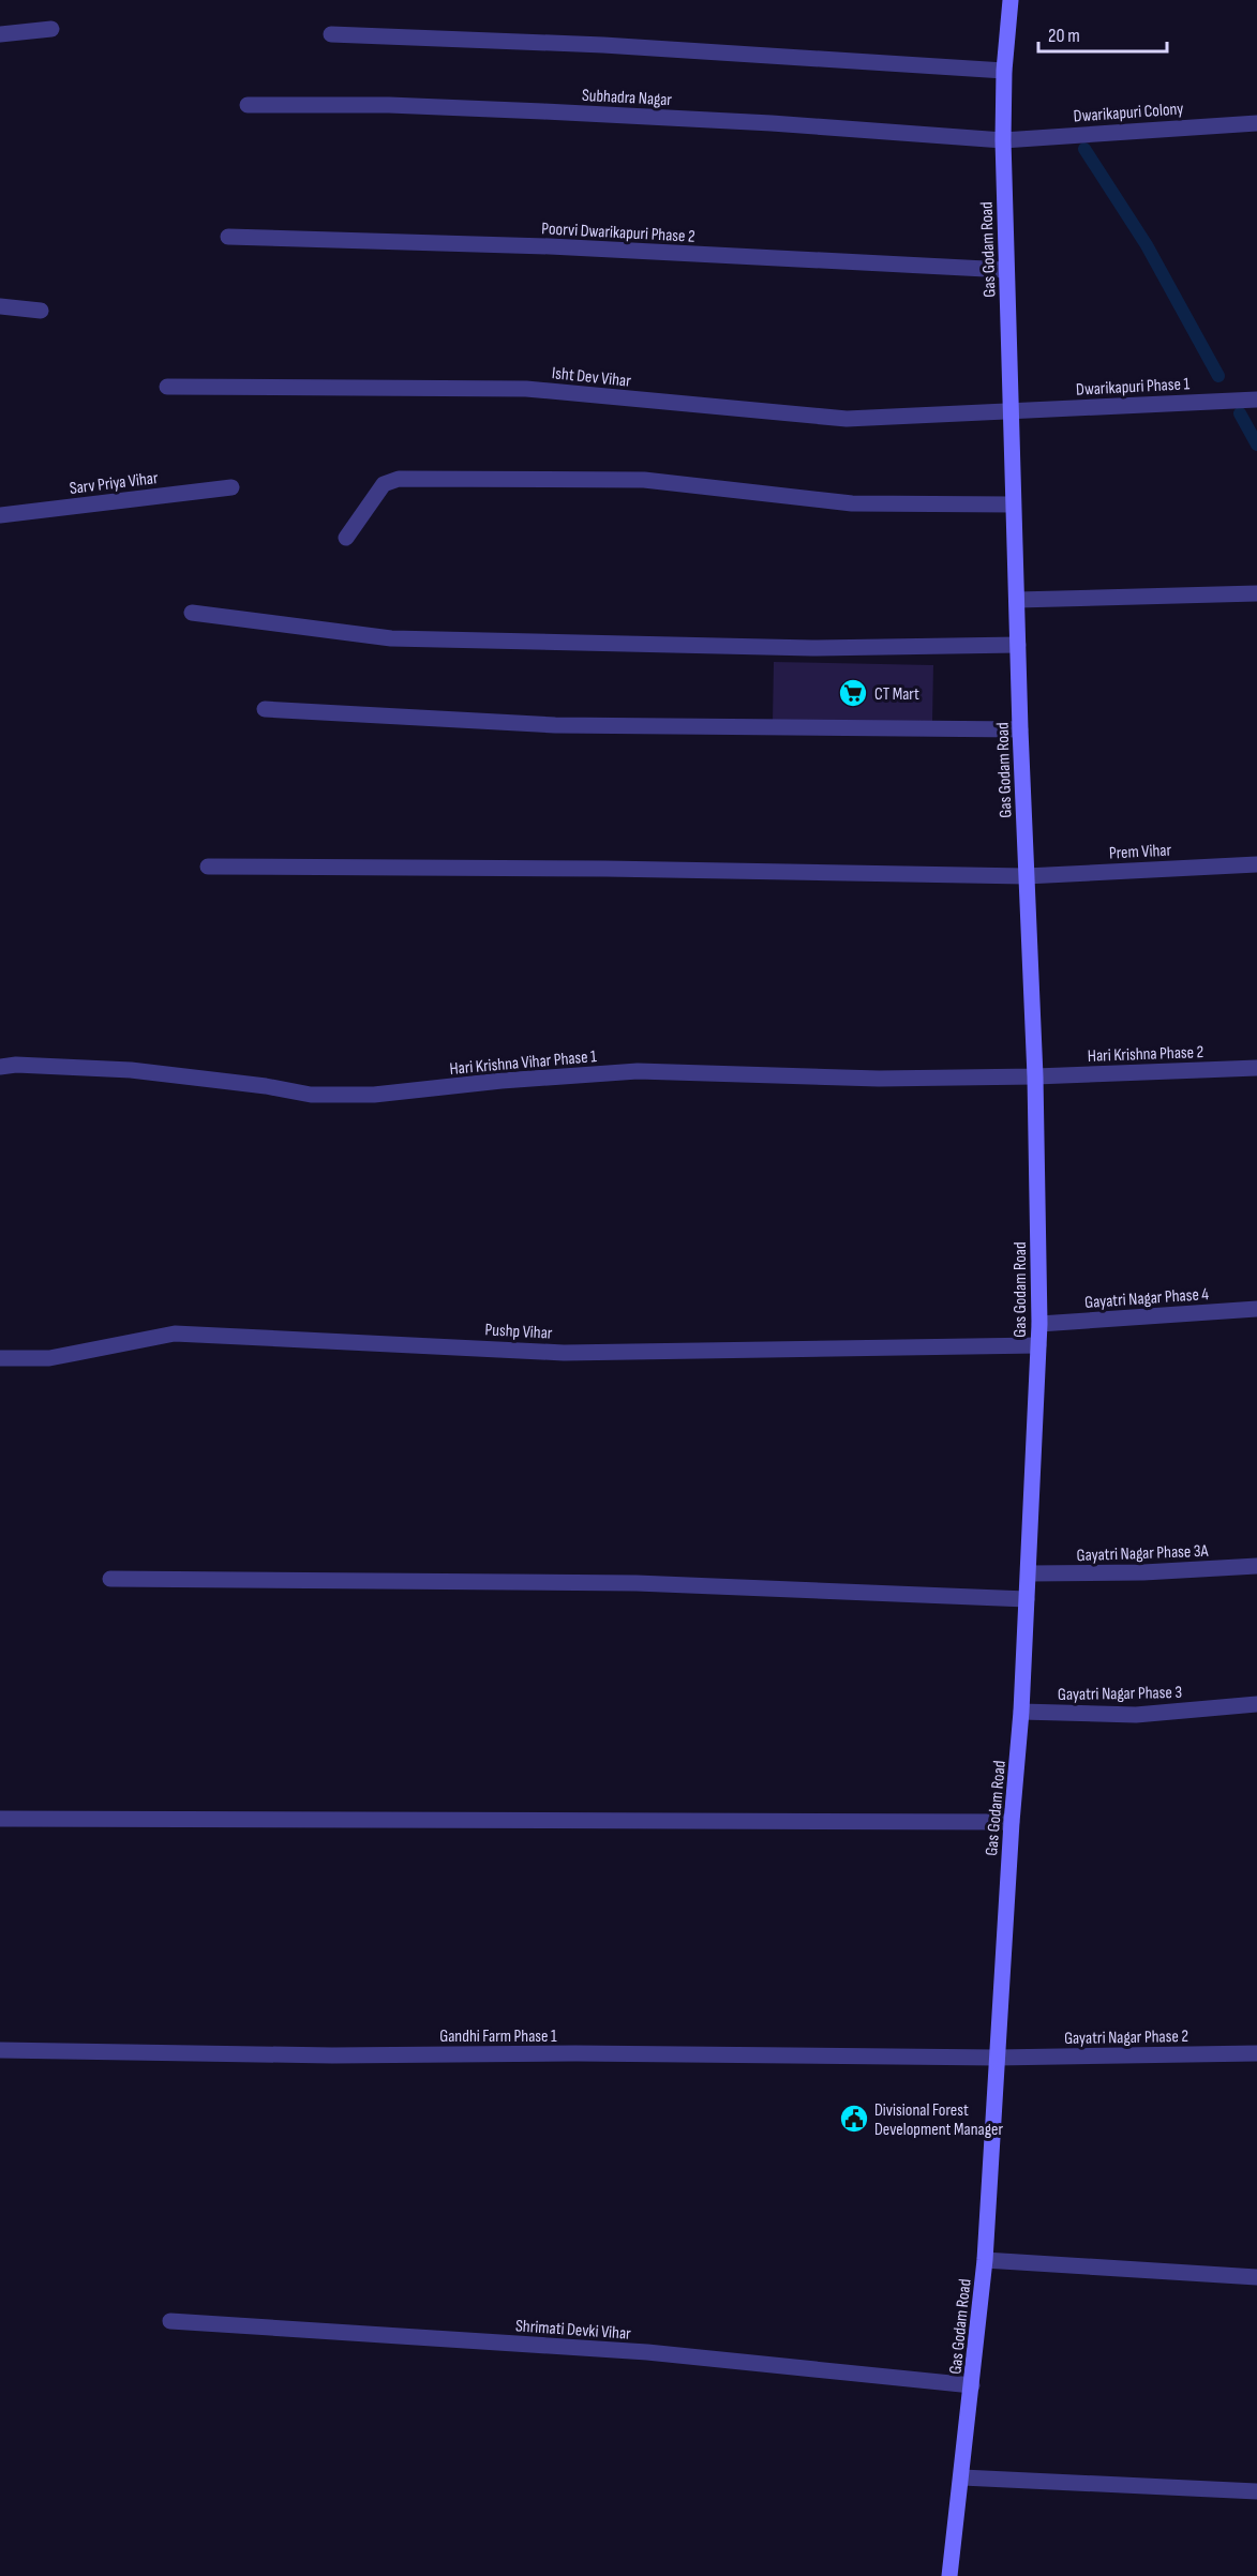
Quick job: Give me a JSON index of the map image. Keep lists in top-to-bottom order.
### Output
{
  "streets": {
    "main road": ["Gas Godam Road"],
    "street": [
      "Subhadra Nagar",
      "Dwarikapuri Colony",
      "Poorvi Dwarikapuri Phase 2",
      "Isht Dev Vihar",
      "Dwarikapuri Phase 1",
      "Sarv Priya Vihar",
      "Prem Vihar",
      "Hari Krishna Phase 2",
      "Hari Krishna Vihar Phase 1",
      "Gayatri Nagar Phase 4",
      "Pushp Vihar",
      "Gayatri Nagar Phase 3A",
      "Gayatri Nagar Phase 3",
      "Gandhi Farm Phase 1",
      "Gayatri Nagar Phase 2",
      "Shrimati Devki Vihar"
    ]
  },
  "crossings": [
    ["Subhadra Nagar", "Dwarikapuri Colony"],
    ["Subhadra Nagar", "Gas Godam Road"],
    ["Dwarikapuri Colony", "Gas Godam Road"],
    ["Poorvi Dwarikapuri Phase 2", "Gas Godam Road"],
    ["Gas Godam Road", "Isht Dev Vihar"],
    ["Gas Godam Road", "Dwarikapuri Phase 1"],
    ["Gas Godam Road", "Prem Vihar"],
    ["Gas Godam Road", "Hari Krishna Phase 2"],
    ["Gas Godam Road", "Hari Krishna Vihar Phase 1"],
    ["Gas Godam Road", "Gayatri Nagar Phase 4"],
    ["Gas Godam Road", "Pushp Vihar"],
    ["Gas Godam Road", "Gayatri Nagar Phase 3A"],
    ["Gas Godam Road", "Gayatri Nagar Phase 3"],
    ["Gas Godam Road", "Gandhi Farm Phase 1"],
    ["Gas Godam Road", "Gayatri Nagar Phase 2"],
    ["Gas Godam Road", "Shrimati Devki Vihar"],
    ["Isht Dev Vihar", "Dwarikapuri Phase 1"],
    ["Hari Krishna Phase 2", "Hari Krishna Vihar Phase 1"],
    ["Gandhi Farm Phase 1", "Gayatri Nagar Phase 2"]
  ],
  "places": {
    "supermarket": ["CT Mart"],
    "public building": ["Divisional Forest Development Manager"]
  },
  "scale_bar": "20 m"
}
